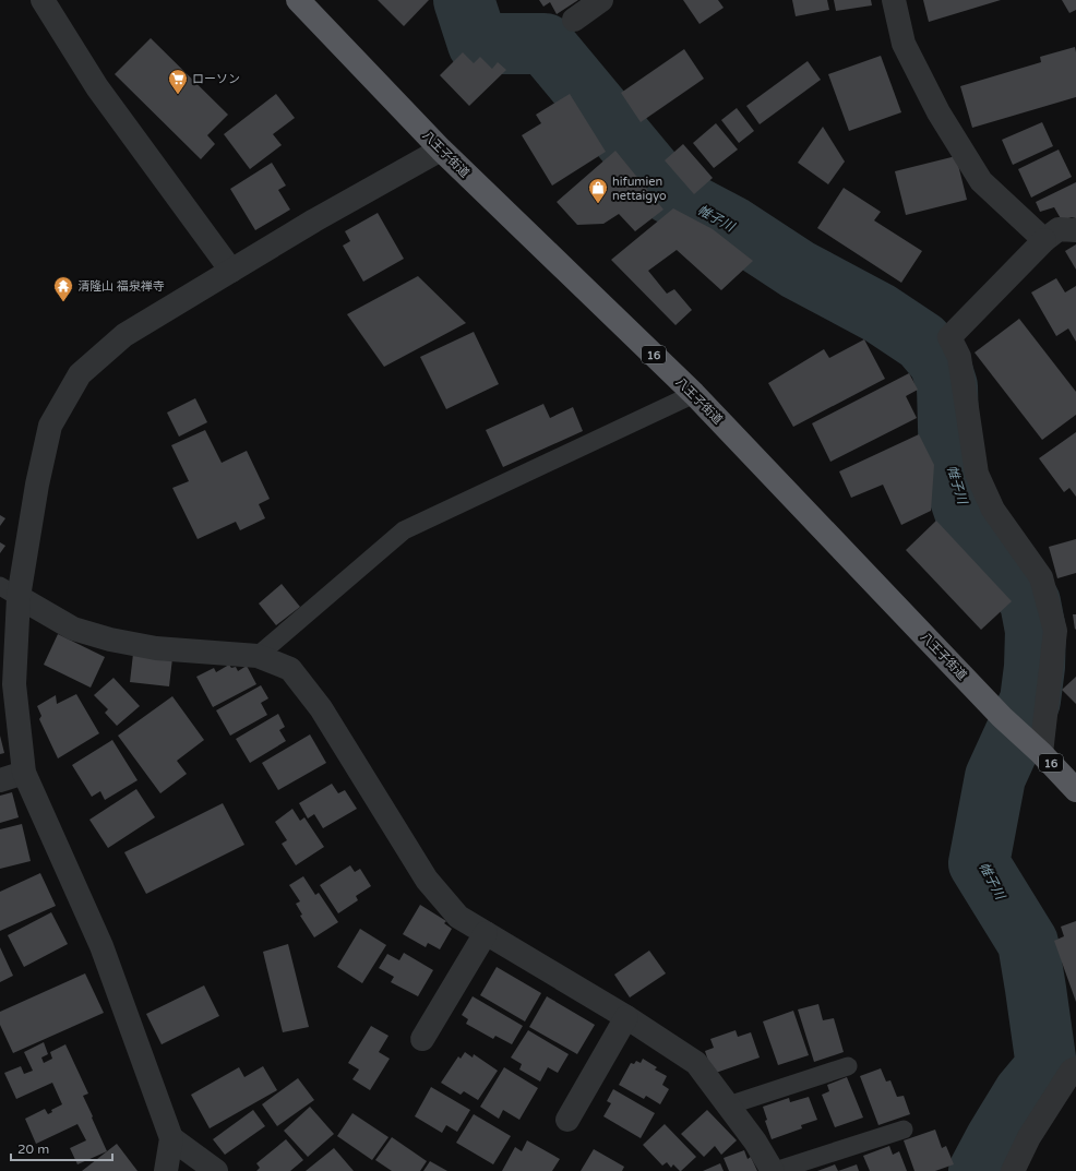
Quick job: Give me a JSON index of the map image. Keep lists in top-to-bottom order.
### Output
{
  "streets": {
    "highway": ["八王子街道", "16"]
  },
  "water": ["帷子川"],
  "places": {
    "supermarket": ["ローソン"],
    "shop": ["hifumien nettaigyo"],
    "temple": ["清隆山 福泉禅寺"]
  },
  "scale_bar": "20 m"
}
